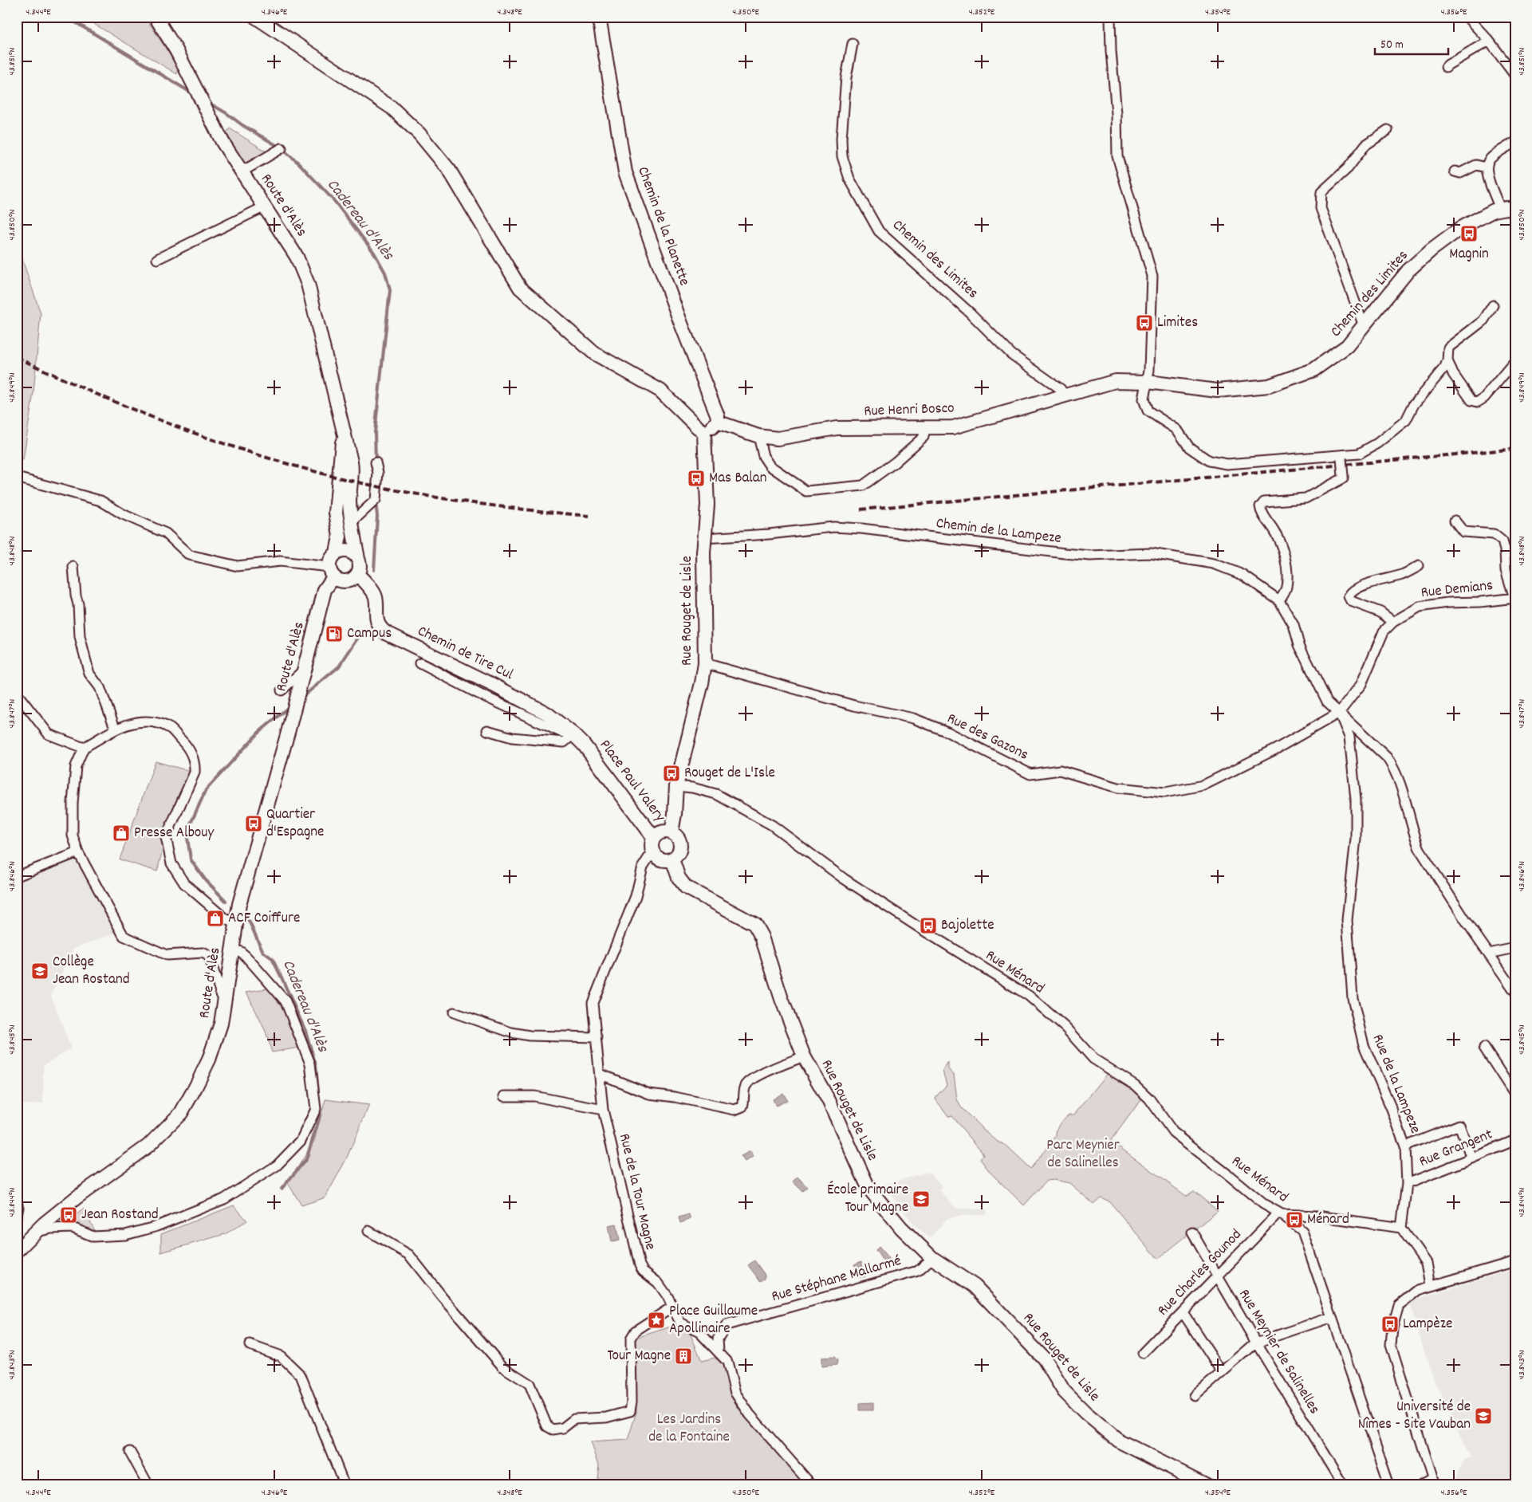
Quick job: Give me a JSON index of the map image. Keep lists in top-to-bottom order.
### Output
{
  "streets": {
    "street": [
      "Route d'Alès",
      "Chemin de la Planette",
      "Chemin des Limites",
      "Rue Henri Bosco",
      "Chemin de la Lampeze",
      "Rue Demians",
      "Rue Rouget de Lisle",
      "Chemin de Tire Cul",
      "Rue des Gazons",
      "Place Paul Valery",
      "Rue Ménard",
      "Rue de la Lampeze",
      "Rue Grangent",
      "Rue de la Tour Magne",
      "Rue Charles Gounod",
      "Rue Stéphane Mallarmé",
      "Rue Meynier de Salinelles"
    ]
  },
  "crossings": [
    ["Route d'Alès", "Chemin de Tire Cul"],
    ["Chemin de la Planette", "Rue Henri Bosco"],
    ["Chemin des Limites", "Rue Henri Bosco"],
    ["Chemin de la Lampeze", "Rue Rouget de Lisle"],
    ["Rue Demians", "Rue des Gazons"],
    ["Rue Demians", "Rue de la Lampeze"],
    ["Rue Rouget de Lisle", "Rue des Gazons"],
    ["Rue Rouget de Lisle", "Place Paul Valery"],
    ["Rue Rouget de Lisle", "Rue Ménard"],
    ["Rue Rouget de Lisle", "Rue de la Tour Magne"],
    ["Rue Rouget de Lisle", "Rue Stéphane Mallarmé"],
    ["Chemin de Tire Cul", "Place Paul Valery"],
    ["Rue des Gazons", "Rue de la Lampeze"],
    ["Place Paul Valery", "Rue de la Tour Magne"],
    ["Rue Ménard", "Rue Charles Gounod"],
    ["Rue de la Lampeze", "Rue Grangent"],
    ["Rue de la Tour Magne", "Rue Stéphane Mallarmé"],
    ["Rue Charles Gounod", "Rue Meynier de Salinelles"]
  ],
  "water": ["Cadereau d'Alès"],
  "parks": ["Parc Meynier de Salinelles", "Les Jardins de la Fontaine"],
  "places": {
    "bus stop": [
      "Magnin",
      "Limites",
      "Mas Balan",
      "Rouget de L'Isle",
      "Quartier d'Espagne",
      "Bajolette",
      "Jean Rostand",
      "Ménard",
      "Lampèze"
    ],
    "fuel station": ["Campus"],
    "shop": ["Presse Albouy", "ACF Coiffure"],
    "school or university": ["Collège Jean Rostand", "École primaire Tour Magne", "Université de Nîmes - Site Vauban"],
    "place": ["Place Guillaume Apollinaire"],
    "building": ["Tour Magne"]
  },
  "scale_bar": "50 m",
  "coordinates": [
    "4.344°E",
    "4.346°E",
    "4.348°E",
    "4.350°E",
    "4.352°E",
    "4.354°E",
    "4.356°E",
    "43.851°N",
    "43.850°N",
    "43.849°N",
    "43.848°N",
    "43.847°N",
    "43.846°N",
    "43.845°N",
    "43.844°N",
    "43.843°N"
  ]
}
